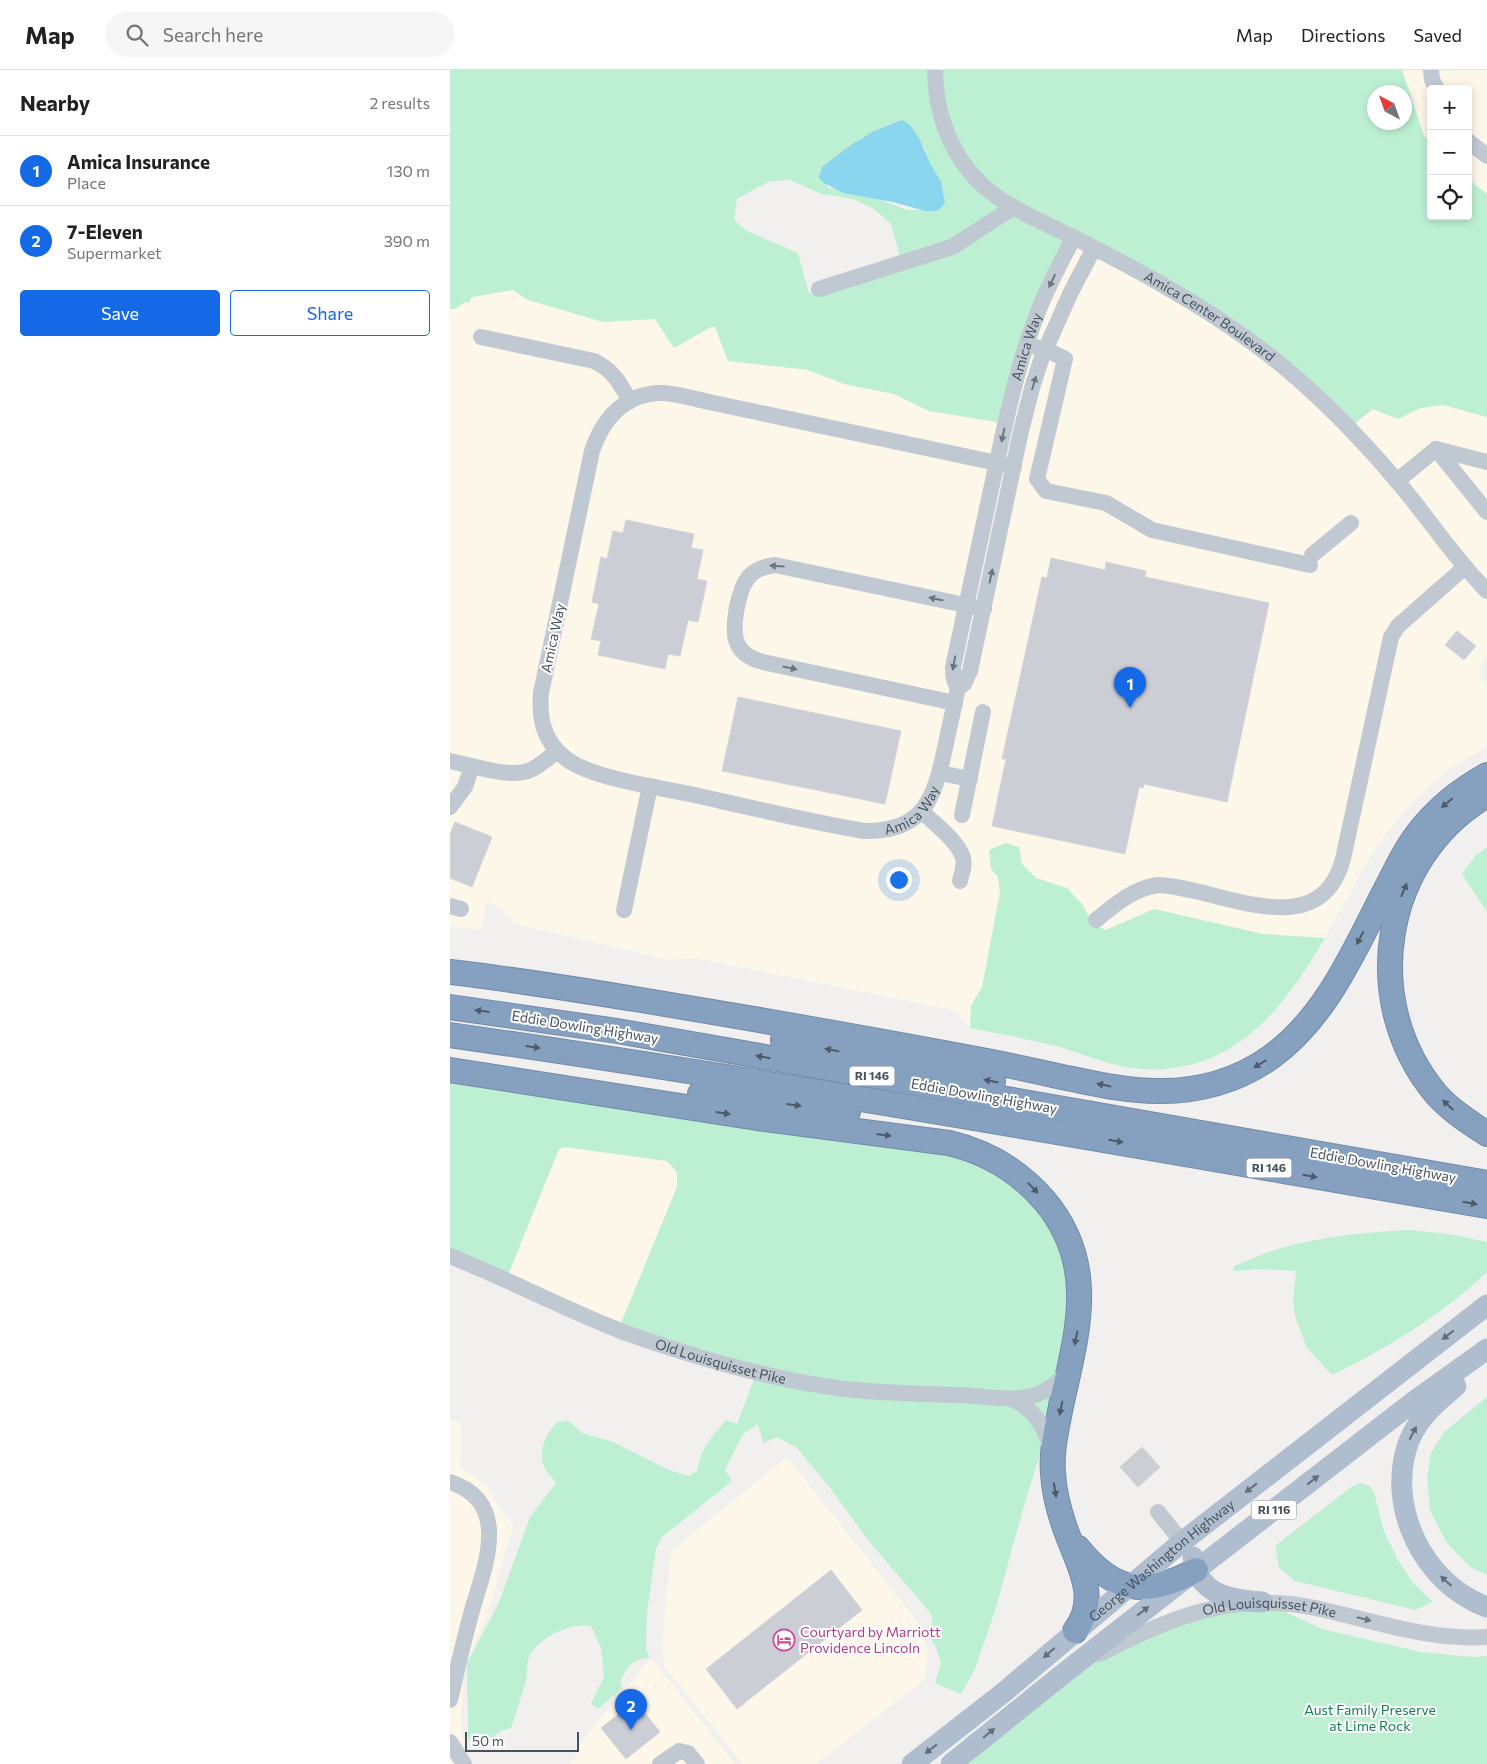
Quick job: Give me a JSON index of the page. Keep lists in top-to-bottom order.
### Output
{
  "streets": {
    "highway": ["Eddie Dowling Highway", "RI 146"],
    "main road": ["RI 116", "George Washington Highway"],
    "street": ["Amica Center Boulevard", "Amica Way", "Old Louisquisset Pike"]
  },
  "crossings": [
    ["Amica Center Boulevard", "Amica Way"],
    ["Old Louisquisset Pike", "George Washington Highway"]
  ],
  "parks": ["Aust Family Preserve at Lime Rock"],
  "places": {
    "hotel": ["Courtyard by Marriott Providence Lincoln"]
  },
  "scale_bar": "50 m",
  "north": "top left",
  "page": {
    "header": "Map",
    "search": "Search here",
    "nav": ["Map", "Directions", "Saved"],
    "heading": ["Nearby", "2 results"],
    "map_buttons": ["+", "−"],
    "list": [
      {
        "mark": "1",
        "name": "Amica Insurance",
        "note": "Place",
        "value": "130 m"
      },
      {
        "mark": "2",
        "name": "7-Eleven",
        "note": "Supermarket",
        "value": "390 m"
      }
    ],
    "buttons": ["Save", "Share"],
    "pins": ["1", "2"],
    "scale": "50 m"
  }
}
